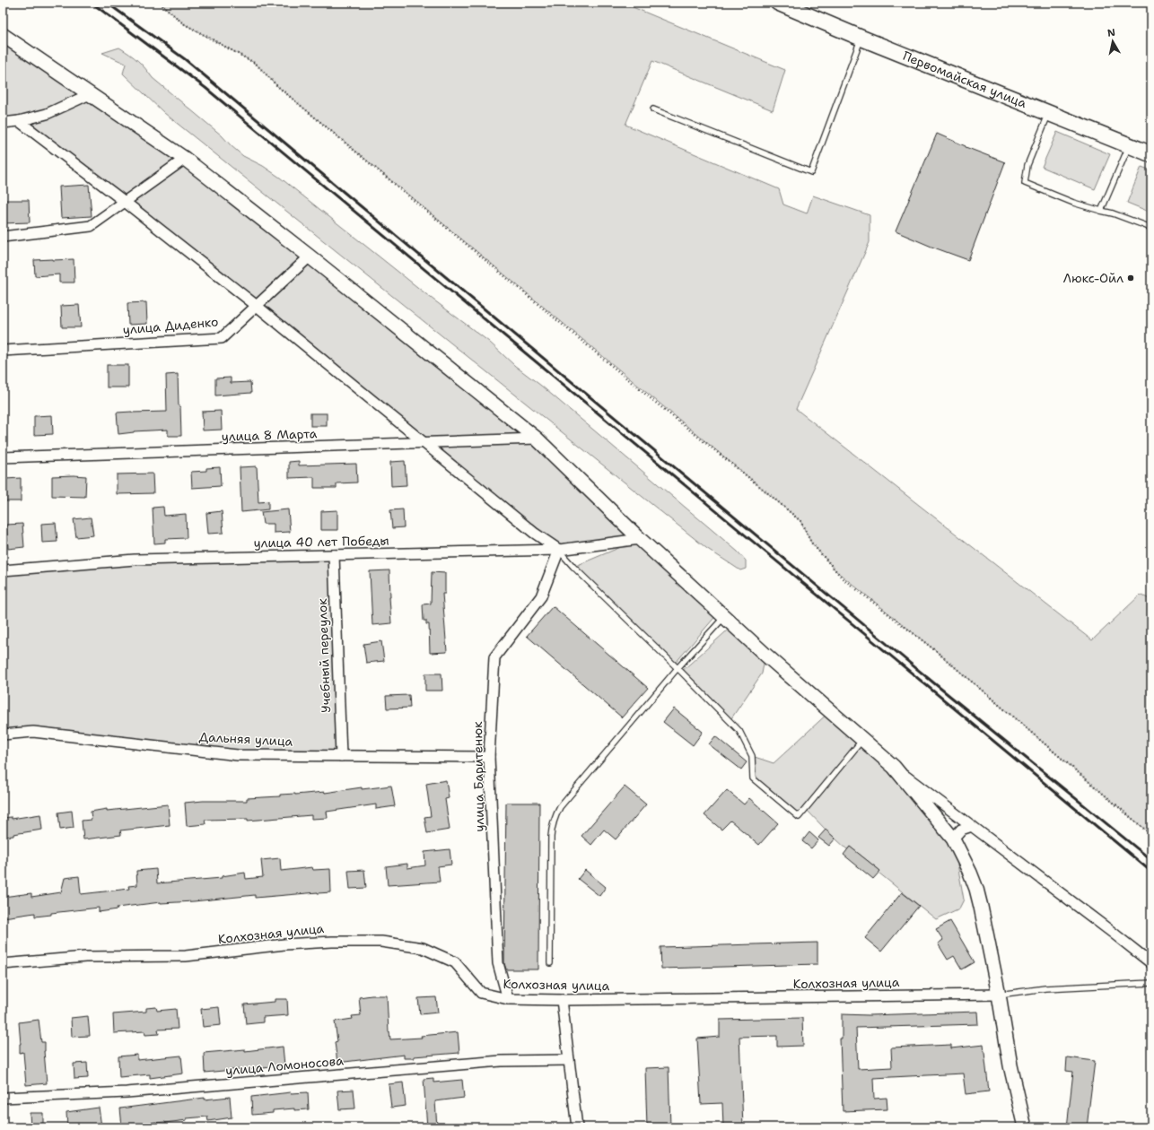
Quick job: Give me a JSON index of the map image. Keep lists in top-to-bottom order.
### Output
{
  "streets": {
    "main road": ["Первомайская улица"],
    "street": [
      "улица Диденко",
      "улица 8 Марта",
      "улица 40 лет Победы",
      "Учебный переулок",
      "Дальняя улица",
      "улица Баритенюк",
      "Колхозная улица",
      "улица Ломоносова"
    ]
  },
  "crossings": [
    ["улица 40 лет Победы", "Учебный переулок"],
    ["улица 40 лет Победы", "улица Баритенюк"],
    ["Учебный переулок", "Дальняя улица"],
    ["Дальняя улица", "улица Баритенюк"],
    ["улица Баритенюк", "Колхозная улица"]
  ],
  "places": ["Люкс-Ойл"],
  "north": "top"
}
